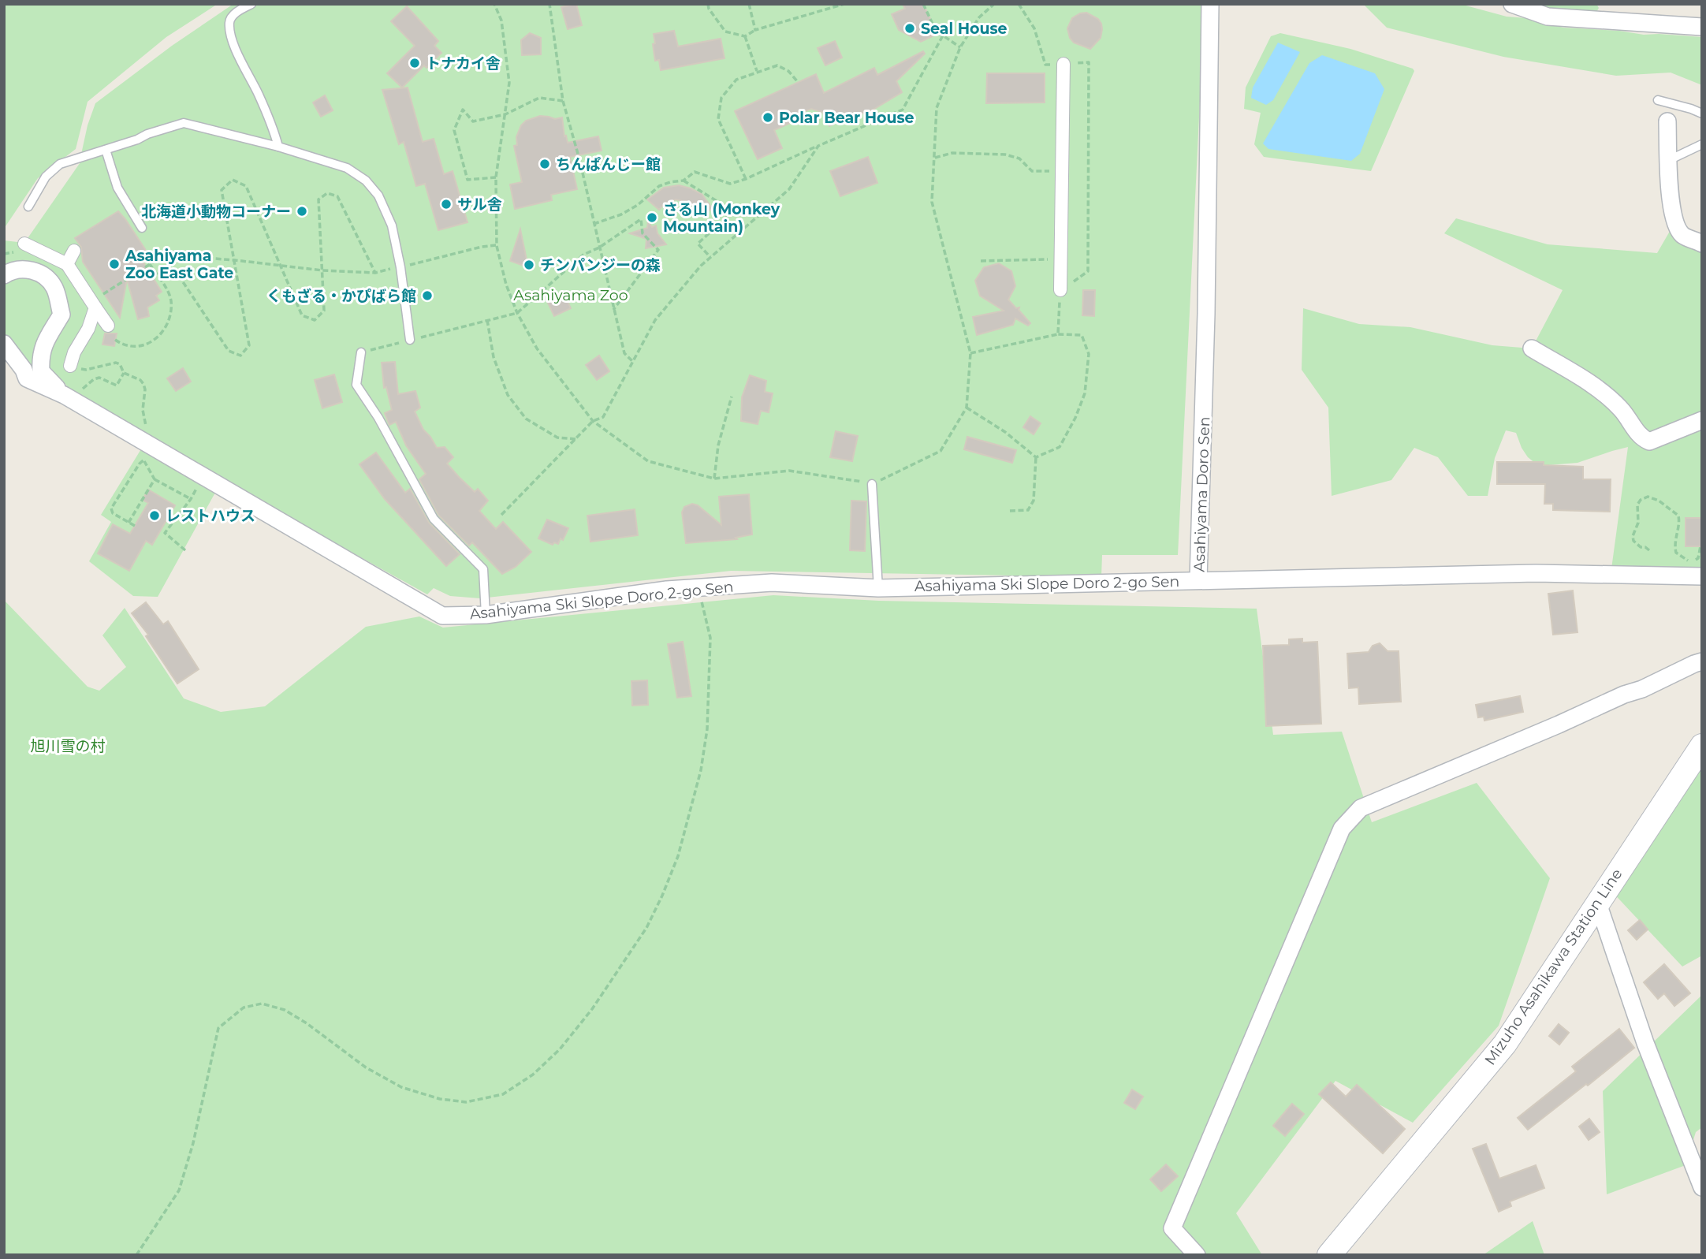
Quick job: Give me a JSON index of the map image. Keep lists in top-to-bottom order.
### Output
{
  "streets": {
    "main road": ["Mizuho Asahikawa Station Line"],
    "street": ["Asahiyama Doro Sen", "Asahiyama Ski Slope Doro 2-go Sen"]
  },
  "crossings": [
    ["Asahiyama Doro Sen", "Asahiyama Ski Slope Doro 2-go Sen"]
  ],
  "parks": ["Asahiyama Zoo", "旭川雪の村"],
  "places": [
    "Seal House",
    "トナカイ舎",
    "Polar Bear House",
    "ちんぱんじー館",
    "サル舎",
    "北海道小動物コーナー",
    "さる山 (Monkey Mountain)",
    "Asahiyama Zoo East Gate",
    "チンパンジーの森",
    "くもざる・かぴばら館",
    "レストハウス"
  ]
}
